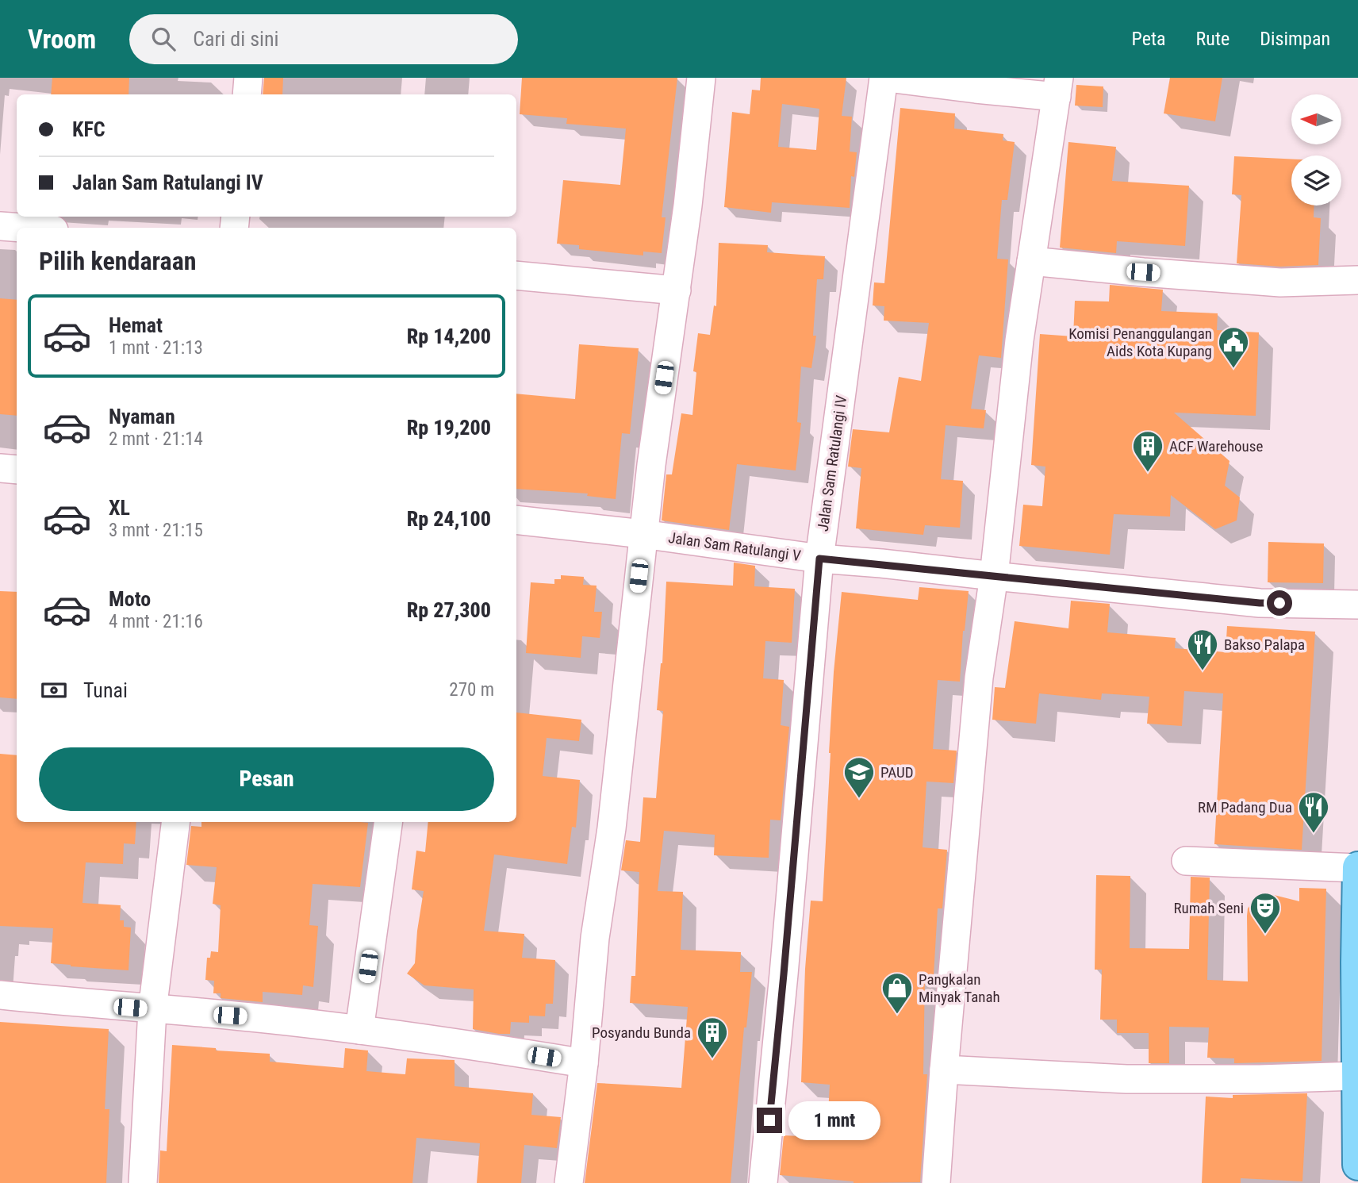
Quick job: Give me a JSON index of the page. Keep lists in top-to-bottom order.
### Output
{
  "streets": {
    "street": ["Jalan Sam Ratulangi IV", "Jalan Sam Ratulangi V"]
  },
  "crossings": [
    ["Jalan Sam Ratulangi IV", "Jalan Sam Ratulangi V"]
  ],
  "places": {
    "public building": ["Komisi Penanggulangan Aids Kota Kupang"],
    "building": ["ACF Warehouse", "Posyandu Bunda"],
    "restaurant": ["Bakso Palapa", "RM Padang Dua"],
    "school or university": ["PAUD"],
    "theatre": ["Rumah Seni"],
    "shop": ["Pangkalan Minyak Tanah"]
  },
  "north": "left",
  "page": {
    "header": "Vroom",
    "search": "Cari di sini",
    "nav": ["Peta", "Rute", "Disimpan"],
    "banner": ["KFC", "Jalan Sam Ratulangi IV"],
    "heading": "Pilih kendaraan",
    "list": [
      {
        "name": "Hemat",
        "note": "1 mnt · 21:13",
        "value": "Rp 14,200"
      },
      {
        "name": "Nyaman",
        "note": "2 mnt · 21:14",
        "value": "Rp 19,200"
      },
      {
        "name": "XL",
        "note": "3 mnt · 21:15",
        "value": "Rp 24,100"
      },
      {
        "name": "Moto",
        "note": "4 mnt · 21:16",
        "value": "Rp 27,300"
      }
    ],
    "pay": ["Tunai", "270 m"],
    "buttons": "Pesan",
    "bubble": "1 mnt"
  }
}
